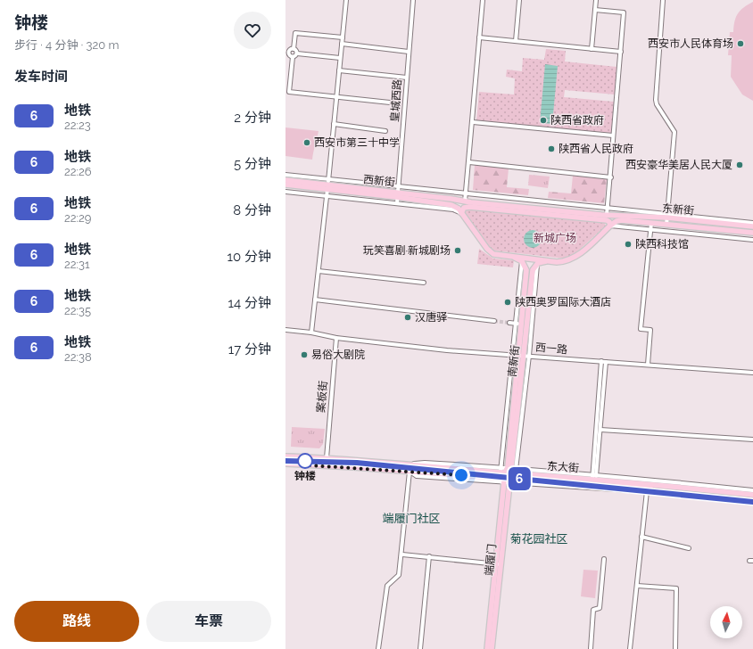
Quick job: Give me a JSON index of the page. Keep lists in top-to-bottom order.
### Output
{
  "streets": {
    "main road": [
      "西新街",
      "东新街",
      "南新街",
      "东大街",
      "端履门"
    ],
    "street": ["皇城西路", "西一路", "案板街"]
  },
  "crossings": [
    ["皇城西路", "西新街"],
    ["西新街", "东新街"],
    ["西一路", "南新街"],
    ["西一路", "案板街"],
    ["南新街", "东大街"],
    ["南新街", "端履门"],
    ["案板街", "东大街"],
    ["东大街", "端履门"]
  ],
  "districts": ["端履门社区", "菊花园社区"],
  "parks": ["新城广场"],
  "places": [
    "西安市人民体育场",
    "陕西省政府",
    "西安市第三十中学",
    "陕西省人民政府",
    "西安豪华美居人民大厦",
    "陕西科技馆",
    "玩笑喜剧·新城剧场",
    "陕西奥罗国际大酒店",
    "汉唐驿",
    "易俗大剧院",
    "钟楼"
  ],
  "lines": ["metro line 6"],
  "north": "top",
  "page": {
    "heading": [
      ["钟楼", "步行 · 4 分钟 · 320 m"],
      "发车时间"
    ],
    "on_map": "6",
    "list": [
      {
        "mark": "6",
        "name": "地铁",
        "note": "22:23",
        "value": "2 分钟"
      },
      {
        "mark": "6",
        "name": "地铁",
        "note": "22:26",
        "value": "5 分钟"
      },
      {
        "mark": "6",
        "name": "地铁",
        "note": "22:29",
        "value": "8 分钟"
      },
      {
        "mark": "6",
        "name": "地铁",
        "note": "22:31",
        "value": "10 分钟"
      },
      {
        "mark": "6",
        "name": "地铁",
        "note": "22:35",
        "value": "14 分钟"
      },
      {
        "mark": "6",
        "name": "地铁",
        "note": "22:38",
        "value": "17 分钟"
      }
    ],
    "buttons": ["路线", "车票"]
  }
}
